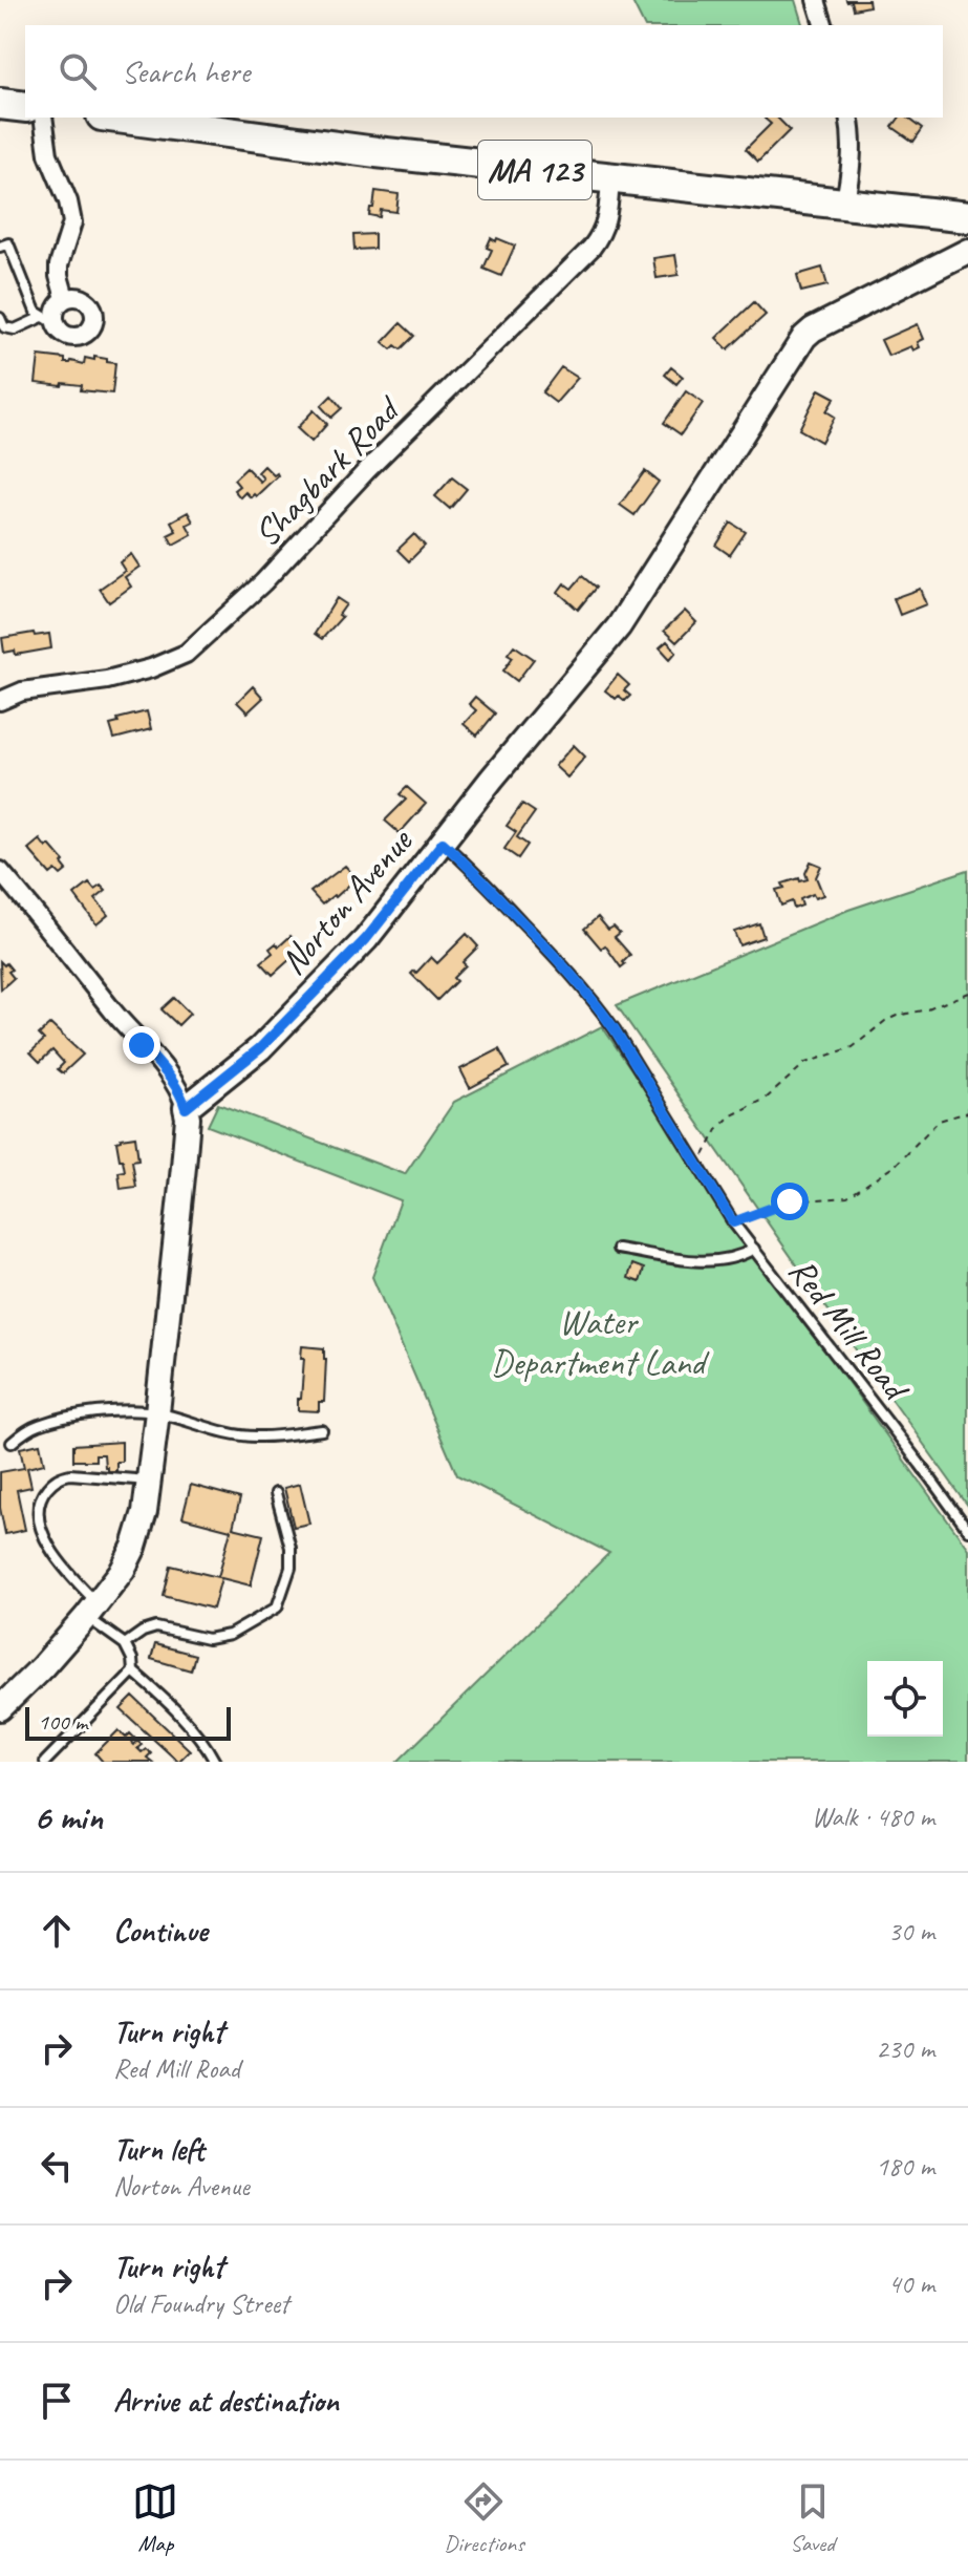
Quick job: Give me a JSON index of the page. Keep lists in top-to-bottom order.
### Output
{
  "streets": {
    "highway": ["MA 123"],
    "street": ["Shagbark Road", "Norton Avenue"],
    "lane": ["Red Mill Road"]
  },
  "crossings": [
    ["MA 123", "Shagbark Road"],
    ["Norton Avenue", "Red Mill Road"]
  ],
  "parks": ["Water Department Land"],
  "scale_bar": "100 m",
  "page": {
    "search": "Search here",
    "scale": "100 m",
    "heading": ["6 min", "Walk · 480 m"],
    "list": [
      ["Continue", "30 m"],
      ["Turn right", "Red Mill Road", "230 m"],
      ["Turn left", "Norton Avenue", "180 m"],
      ["Turn right", "Old Foundry Street", "40 m"],
      "Arrive at destination"
    ],
    "nav": ["Map", "Directions", "Saved"]
  }
}
